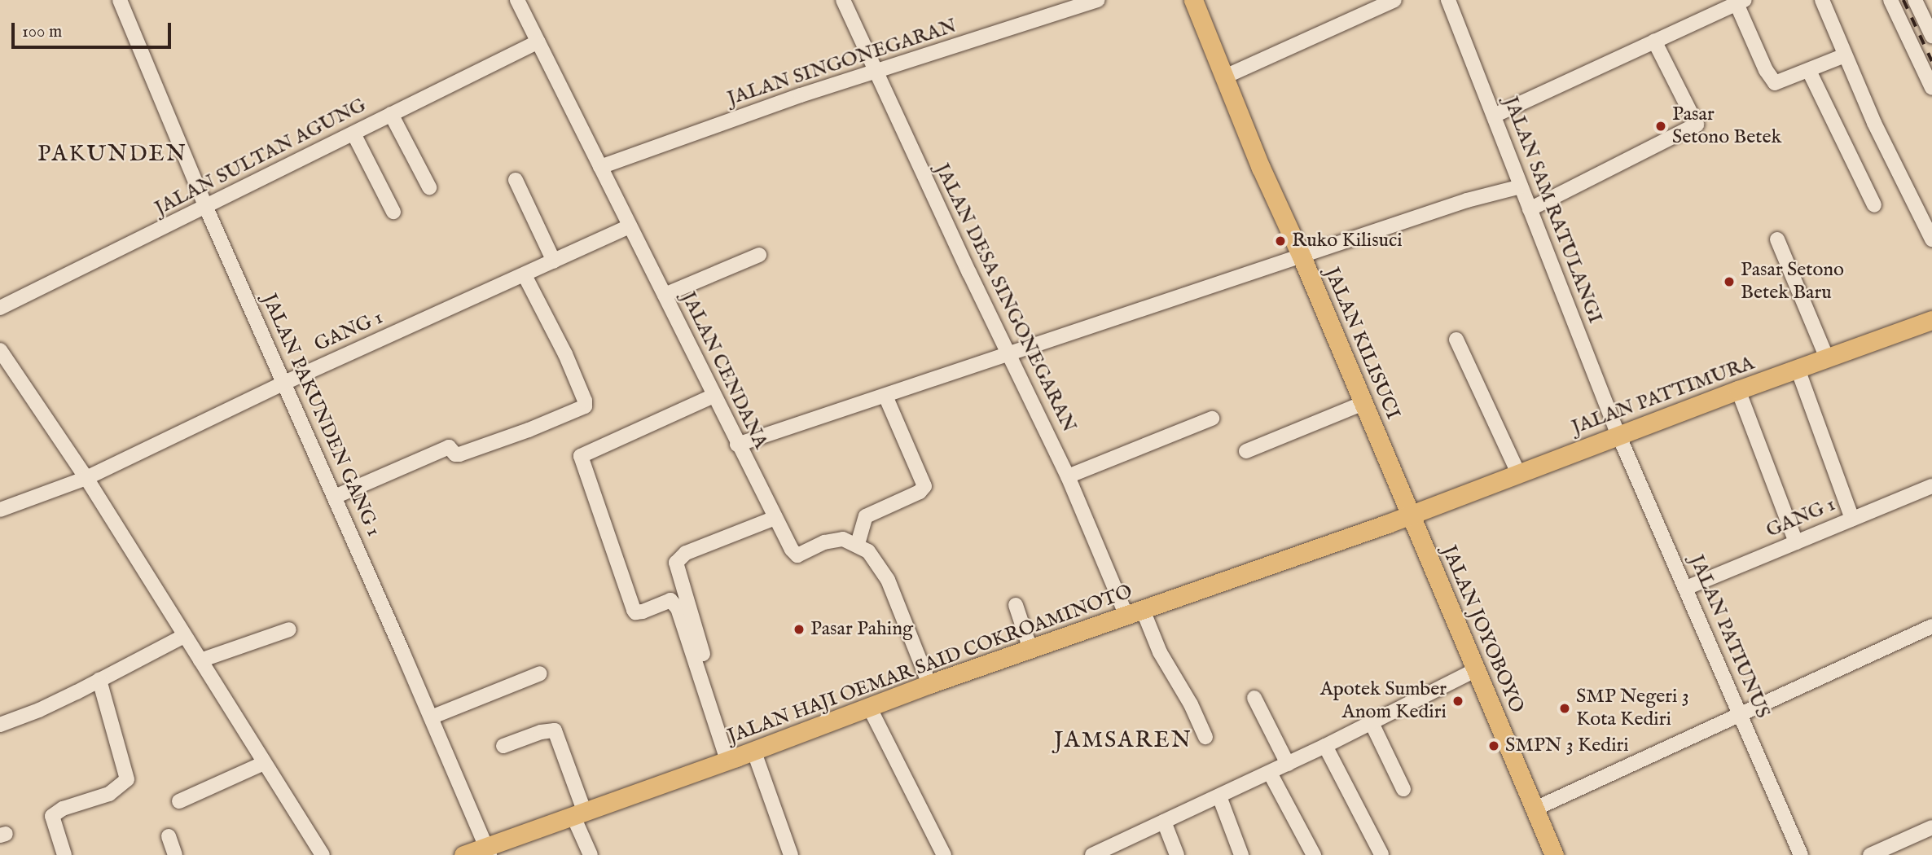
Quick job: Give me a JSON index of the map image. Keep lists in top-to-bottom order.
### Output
{
  "streets": {
    "main road": [
      "JALAN KILISUCI",
      "JALAN PATTIMURA",
      "JALAN JOYOBOYO",
      "JALAN HAJI OEMAR SAID COKROAMINOTO"
    ],
    "street": [
      "JALAN SINGONEGARAN",
      "JALAN SULTAN AGUNG",
      "JALAN SAM RATULANGI",
      "JALAN DESA SINGONEGARAN",
      "GANG 1",
      "JALAN CENDANA",
      "JALAN PAKUNDEN GANG 1",
      "JALAN PATIUNUS"
    ]
  },
  "crossings": [
    ["JALAN SINGONEGARAN", "JALAN DESA SINGONEGARAN"],
    ["JALAN SINGONEGARAN", "JALAN CENDANA"],
    ["JALAN SULTAN AGUNG", "JALAN CENDANA"],
    ["JALAN SULTAN AGUNG", "JALAN PAKUNDEN GANG 1"],
    ["JALAN SAM RATULANGI", "JALAN PATTIMURA"],
    ["JALAN SAM RATULANGI", "JALAN PATIUNUS"],
    ["JALAN DESA SINGONEGARAN", "JALAN HAJI OEMAR SAID COKROAMINOTO"],
    ["GANG 1", "JALAN CENDANA"],
    ["GANG 1", "JALAN PAKUNDEN GANG 1"],
    ["GANG 1", "JALAN PATIUNUS"],
    ["JALAN KILISUCI", "JALAN PATTIMURA"],
    ["JALAN KILISUCI", "JALAN JOYOBOYO"],
    ["JALAN KILISUCI", "JALAN HAJI OEMAR SAID COKROAMINOTO"],
    ["JALAN PATTIMURA", "JALAN JOYOBOYO"],
    ["JALAN PATTIMURA", "JALAN PATIUNUS"],
    ["JALAN PATTIMURA", "JALAN HAJI OEMAR SAID COKROAMINOTO"],
    ["JALAN PAKUNDEN GANG 1", "JALAN HAJI OEMAR SAID COKROAMINOTO"],
    ["JALAN JOYOBOYO", "JALAN HAJI OEMAR SAID COKROAMINOTO"]
  ],
  "districts": ["PAKUNDEN", "JAMSAREN"],
  "places": [
    "Pasar Setono Betek",
    "Ruko Kilisuci",
    "Pasar Setono Betek Baru",
    "Pasar Pahing",
    "Apotek Sumber Anom Kediri",
    "SMP Negeri 3 Kota Kediri",
    "SMPN 3 Kediri"
  ],
  "scale_bar": "100 m"
}
